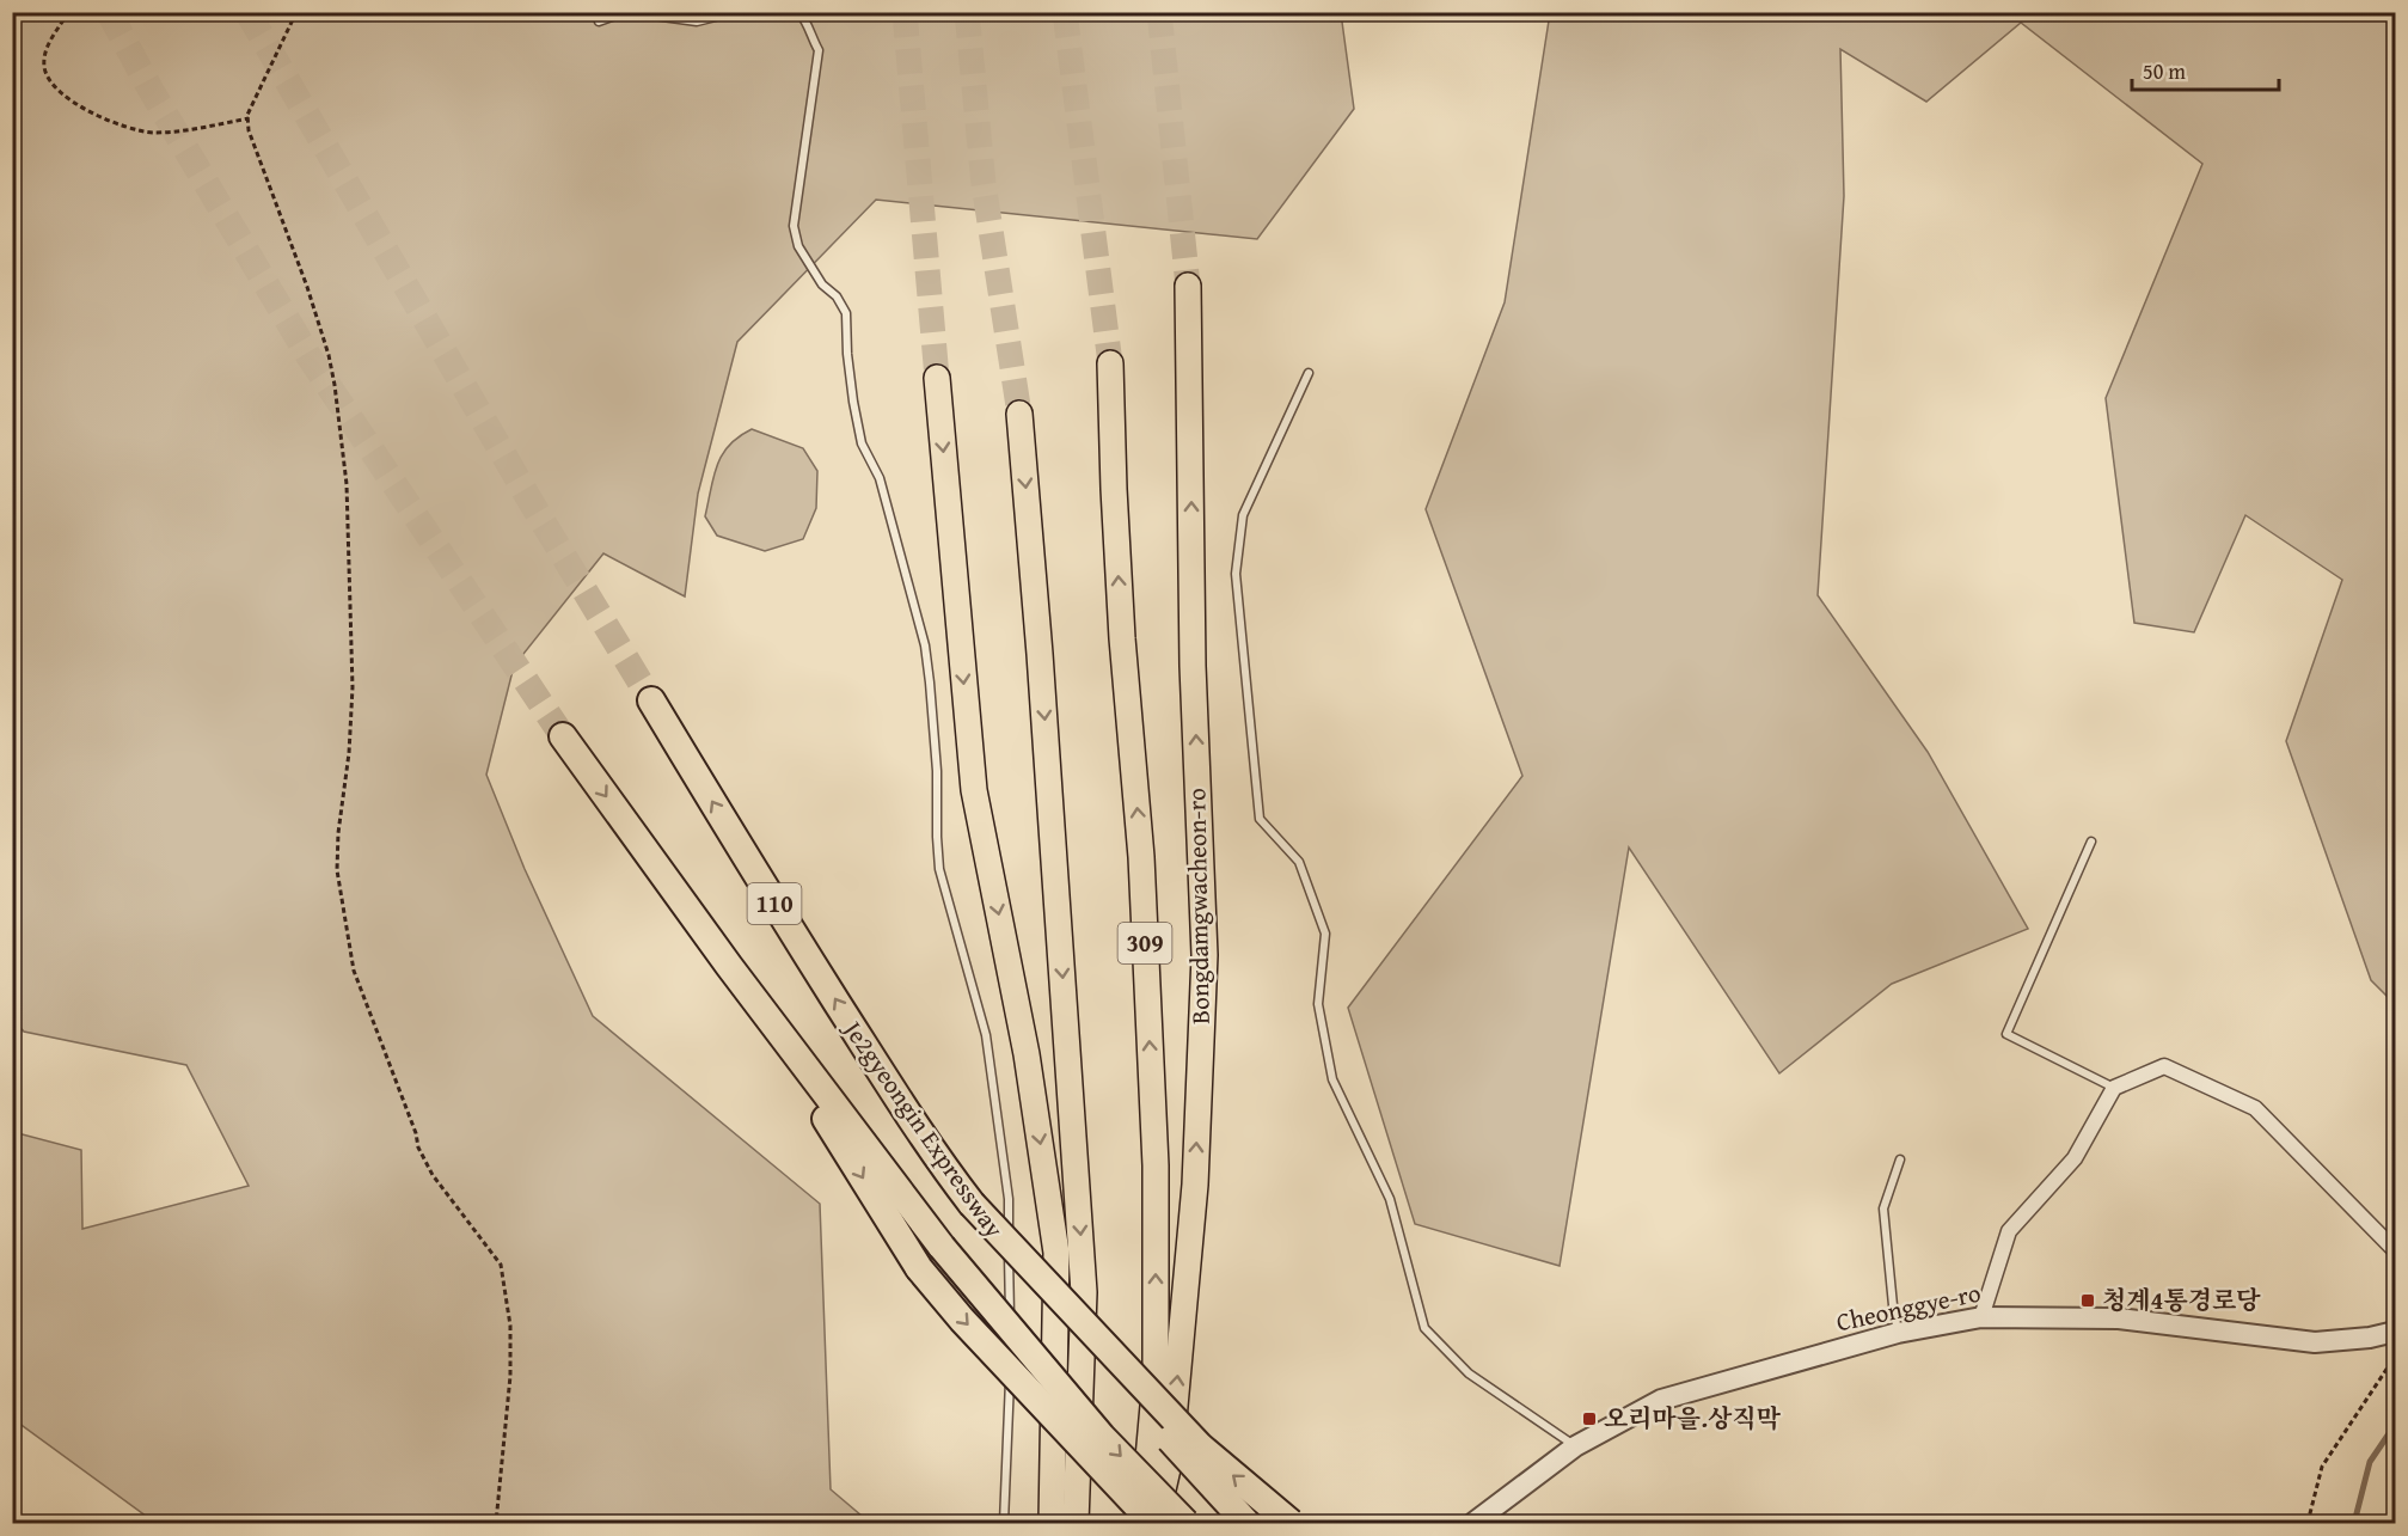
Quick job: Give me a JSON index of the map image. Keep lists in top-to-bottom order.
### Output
{
  "streets": {
    "highway": [
      "110",
      "Bongdamgwacheon-ro",
      "309",
      "Je2gyeongin Expressway"
    ],
    "street": ["Cheonggye-ro"]
  },
  "places": {
    "transit": ["청계4통경로당", "오리마을.상직막"]
  },
  "scale_bar": "50 m"
}
